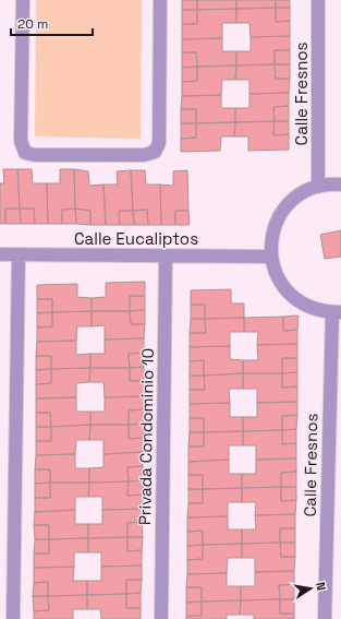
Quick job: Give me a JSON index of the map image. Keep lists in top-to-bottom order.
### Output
{
  "streets": {
    "street": ["Calle Fresnos", "Calle Eucaliptos", "Privada Condominio 10"]
  },
  "crossings": [
    ["Calle Eucaliptos", "Privada Condominio 10"]
  ],
  "scale_bar": "20 m",
  "north": "right"
}
